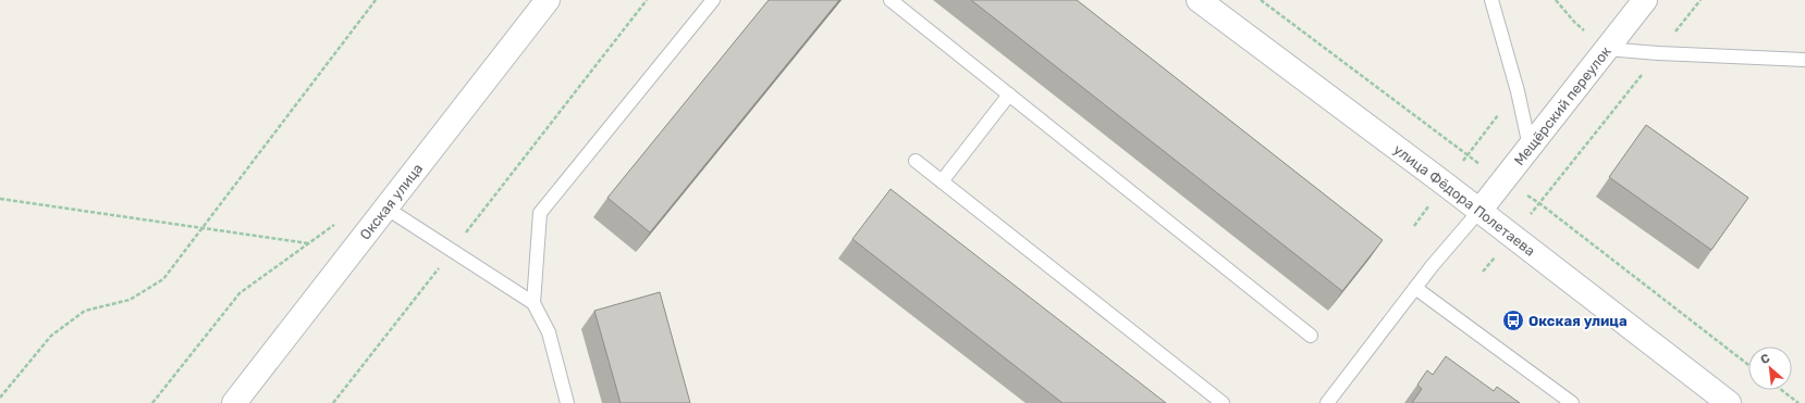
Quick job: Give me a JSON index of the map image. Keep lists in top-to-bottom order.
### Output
{
  "streets": {
    "main road": ["Мещёрский переулок", "улица Фёдора Полетаева", "Окская улица"]
  },
  "crossings": [
    ["Мещёрский переулок", "улица Фёдора Полетаева"]
  ],
  "places": {
    "bus stop": ["Окская улица"]
  },
  "north": "top left"
}
